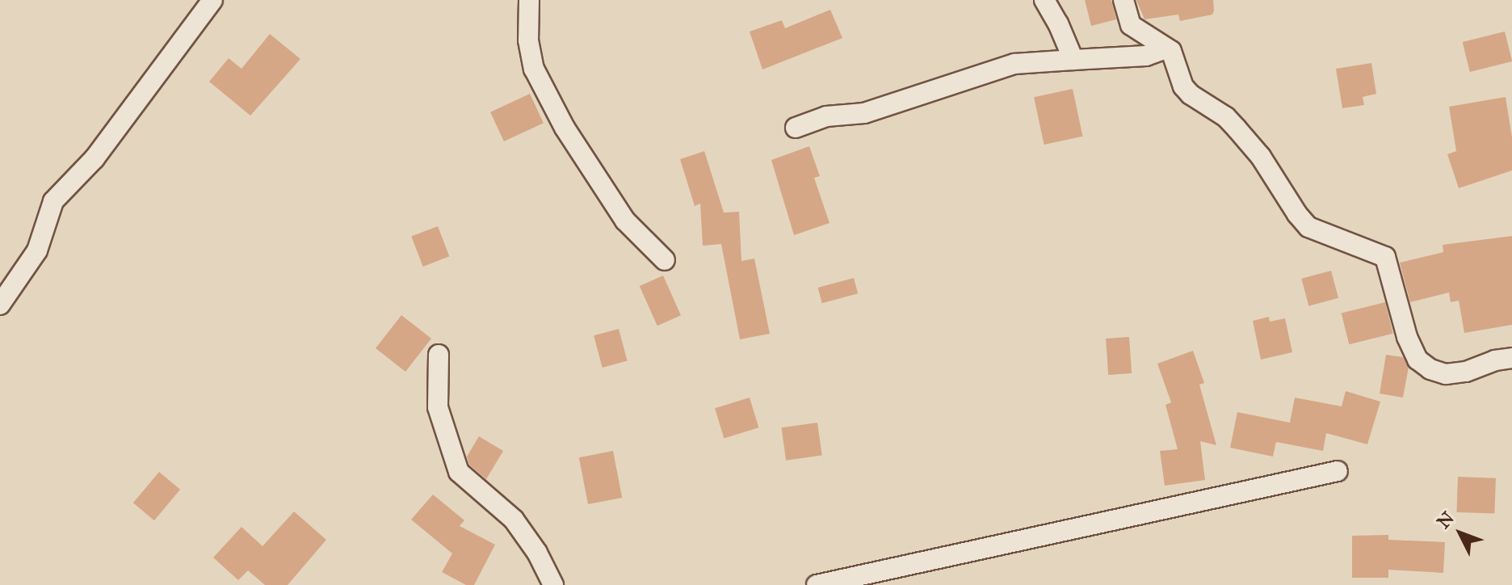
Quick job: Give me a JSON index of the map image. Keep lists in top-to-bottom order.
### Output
{
  "north": "top left"
}
